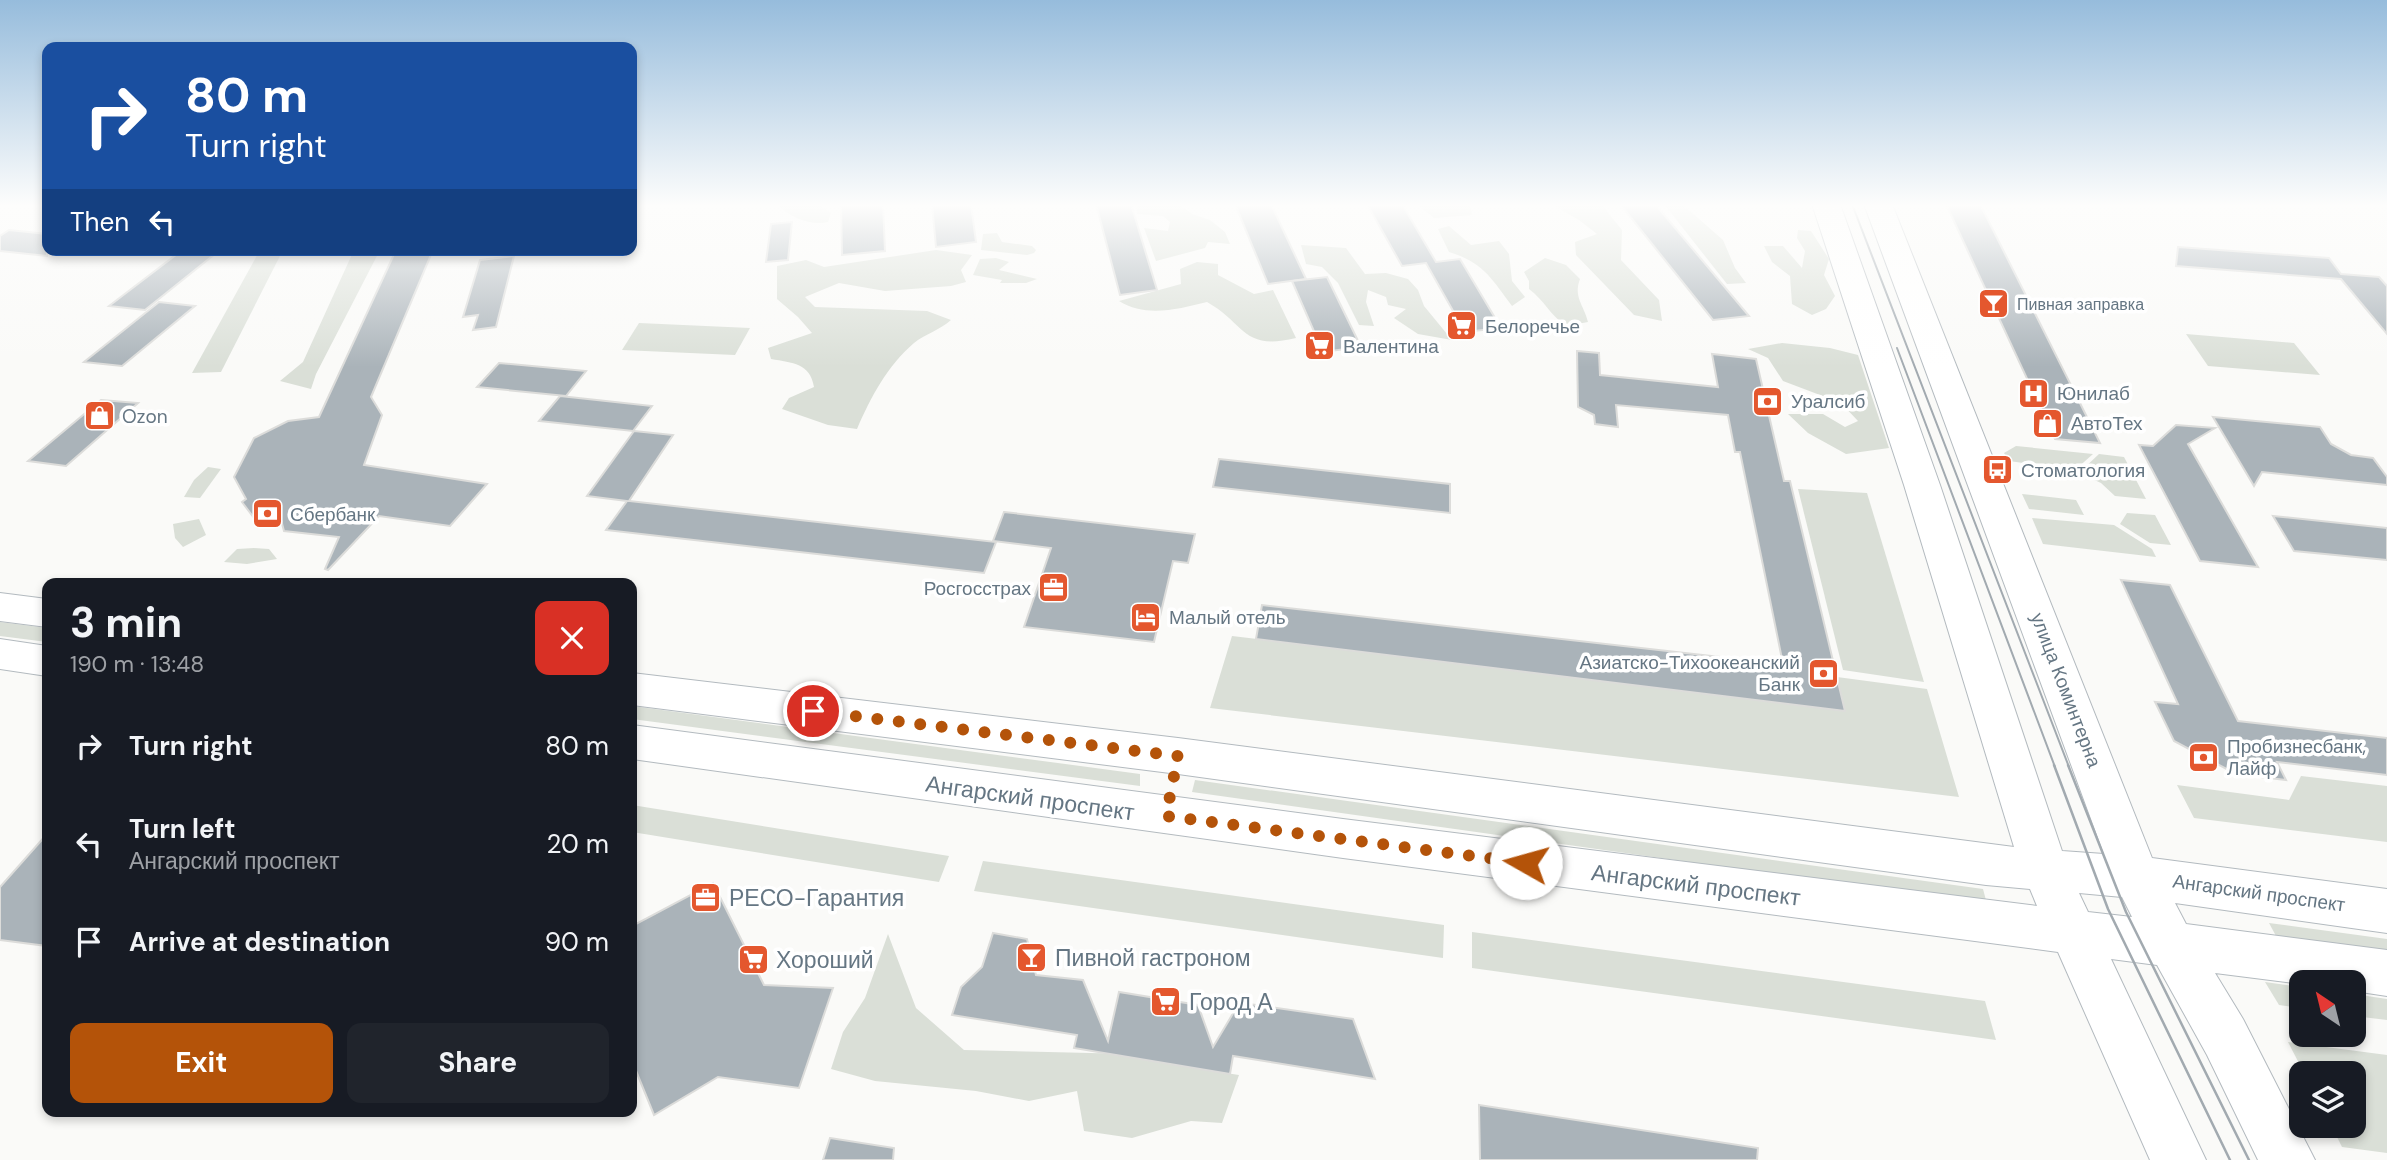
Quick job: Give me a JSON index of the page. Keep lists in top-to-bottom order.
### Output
{
  "streets": {
    "street": ["улица Коминтерна", "Ангарский проспект"]
  },
  "crossings": [
    ["улица Коминтерна", "Ангарский проспект"]
  ],
  "places": {
    "bar": ["Пивная заправка", "Пивной гастроном"],
    "supermarket": [
      "Белоречье",
      "Валентина",
      "Хороший",
      "Город А"
    ],
    "hospital": ["Юнилаб"],
    "bank": [
      "Уралсиб",
      "Сбербанк",
      "Азиатско-Тихоокеанский Банк",
      "Пробизнесбанк, Лайф"
    ],
    "shop": ["Ozon", "АвтоТех"],
    "bus stop": ["Стоматология"],
    "office": ["Росгосстрах", "РЕСО-Гарантия"],
    "hotel": ["Малый отель"]
  },
  "north": "top left",
  "page": {
    "turn": ["80 m", "Turn right"],
    "then": "Then",
    "heading": ["3 min", "190 m · 13:48"],
    "list": [
      {
        "name": "Turn right",
        "value": "80 m"
      },
      {
        "name": "Turn left",
        "note": "Ангарский проспект",
        "value": "20 m"
      },
      {
        "name": "Arrive at destination",
        "value": "90 m"
      }
    ],
    "buttons": ["Exit", "Share"]
  }
}
